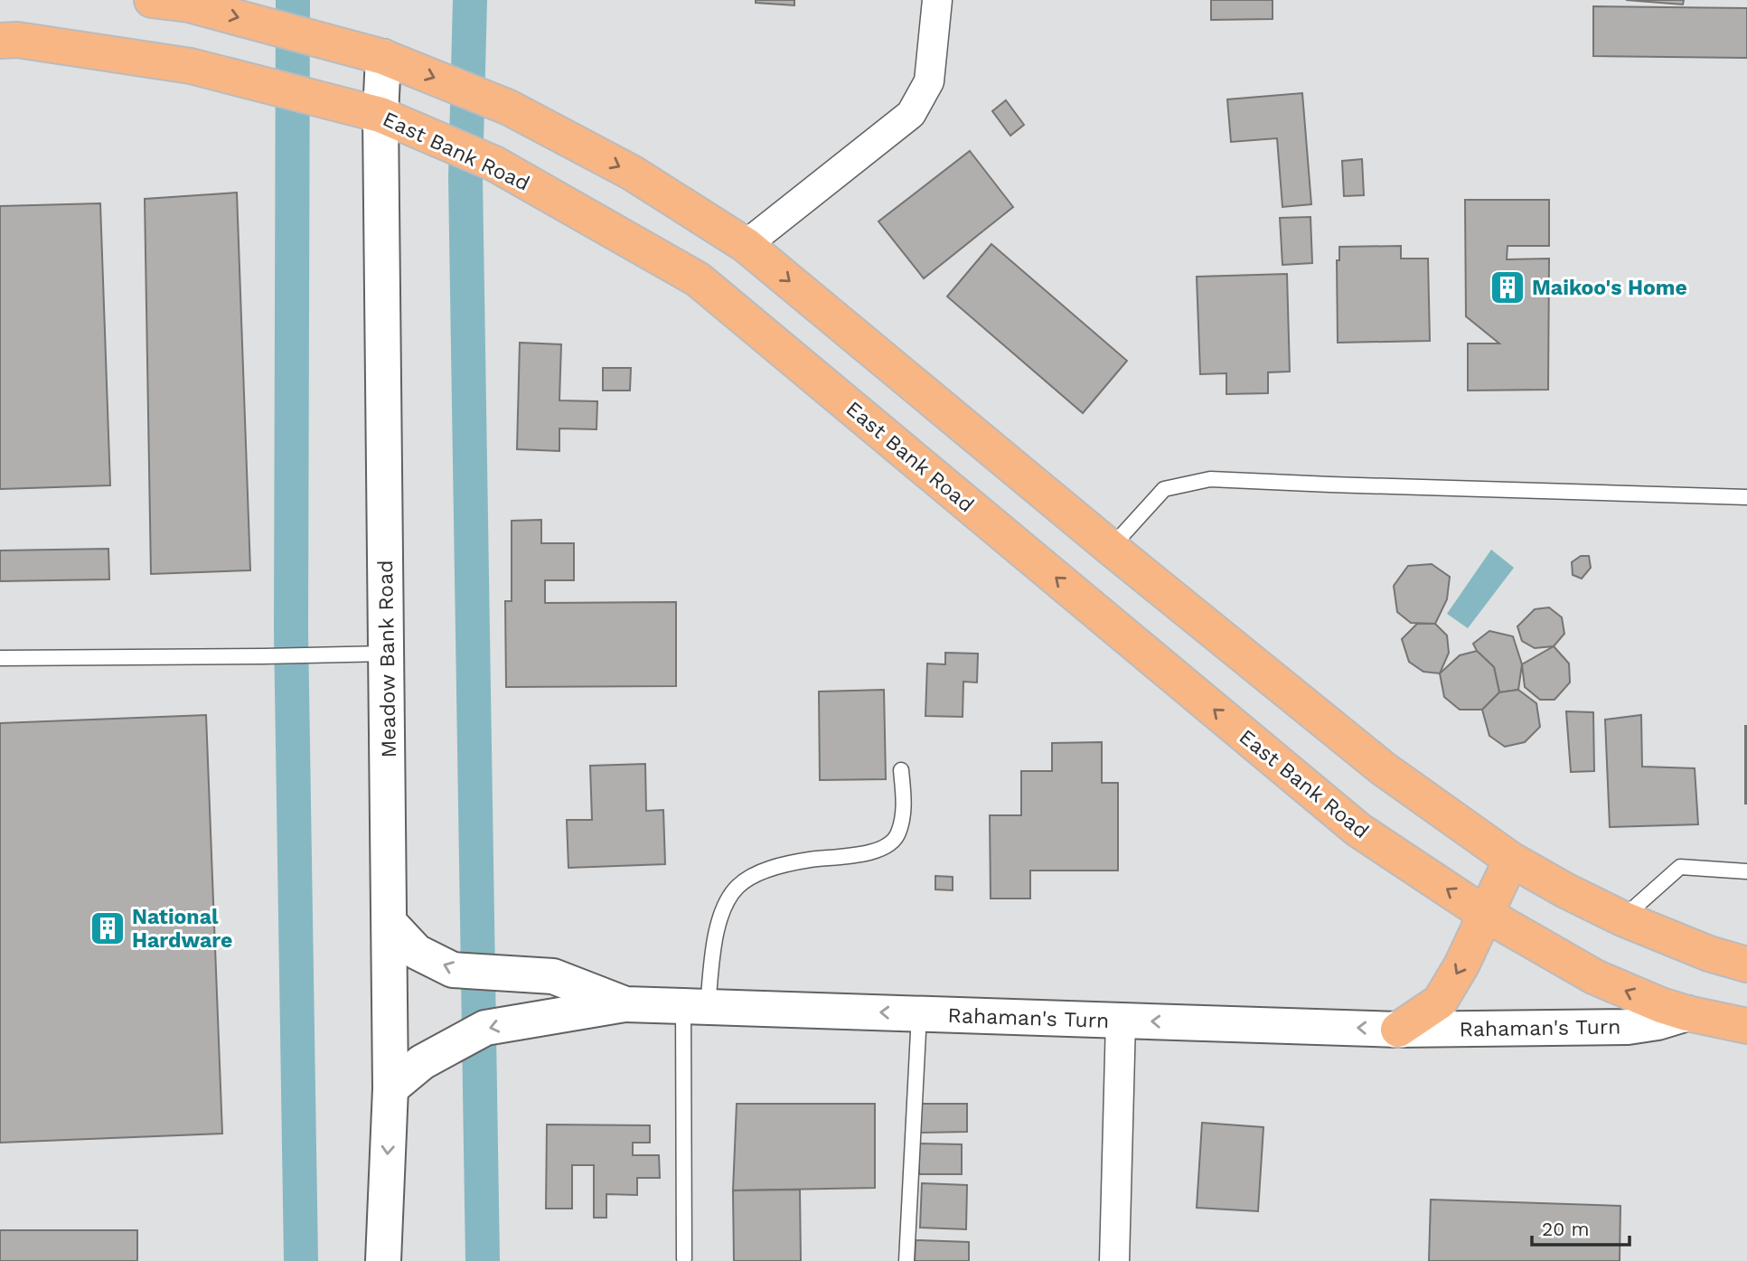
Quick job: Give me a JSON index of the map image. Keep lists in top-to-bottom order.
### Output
{
  "streets": {
    "main road": ["East Bank Road", "Meadow Bank Road", "Rahaman's Turn"]
  },
  "crossings": [
    ["East Bank Road", "Meadow Bank Road"],
    ["East Bank Road", "Rahaman's Turn"],
    ["Meadow Bank Road", "Rahaman's Turn"]
  ],
  "one_way": ["Rahaman's Turn"],
  "places": {
    "building": ["Maikoo's Home", "National Hardware"]
  },
  "scale_bar": "20 m"
}
